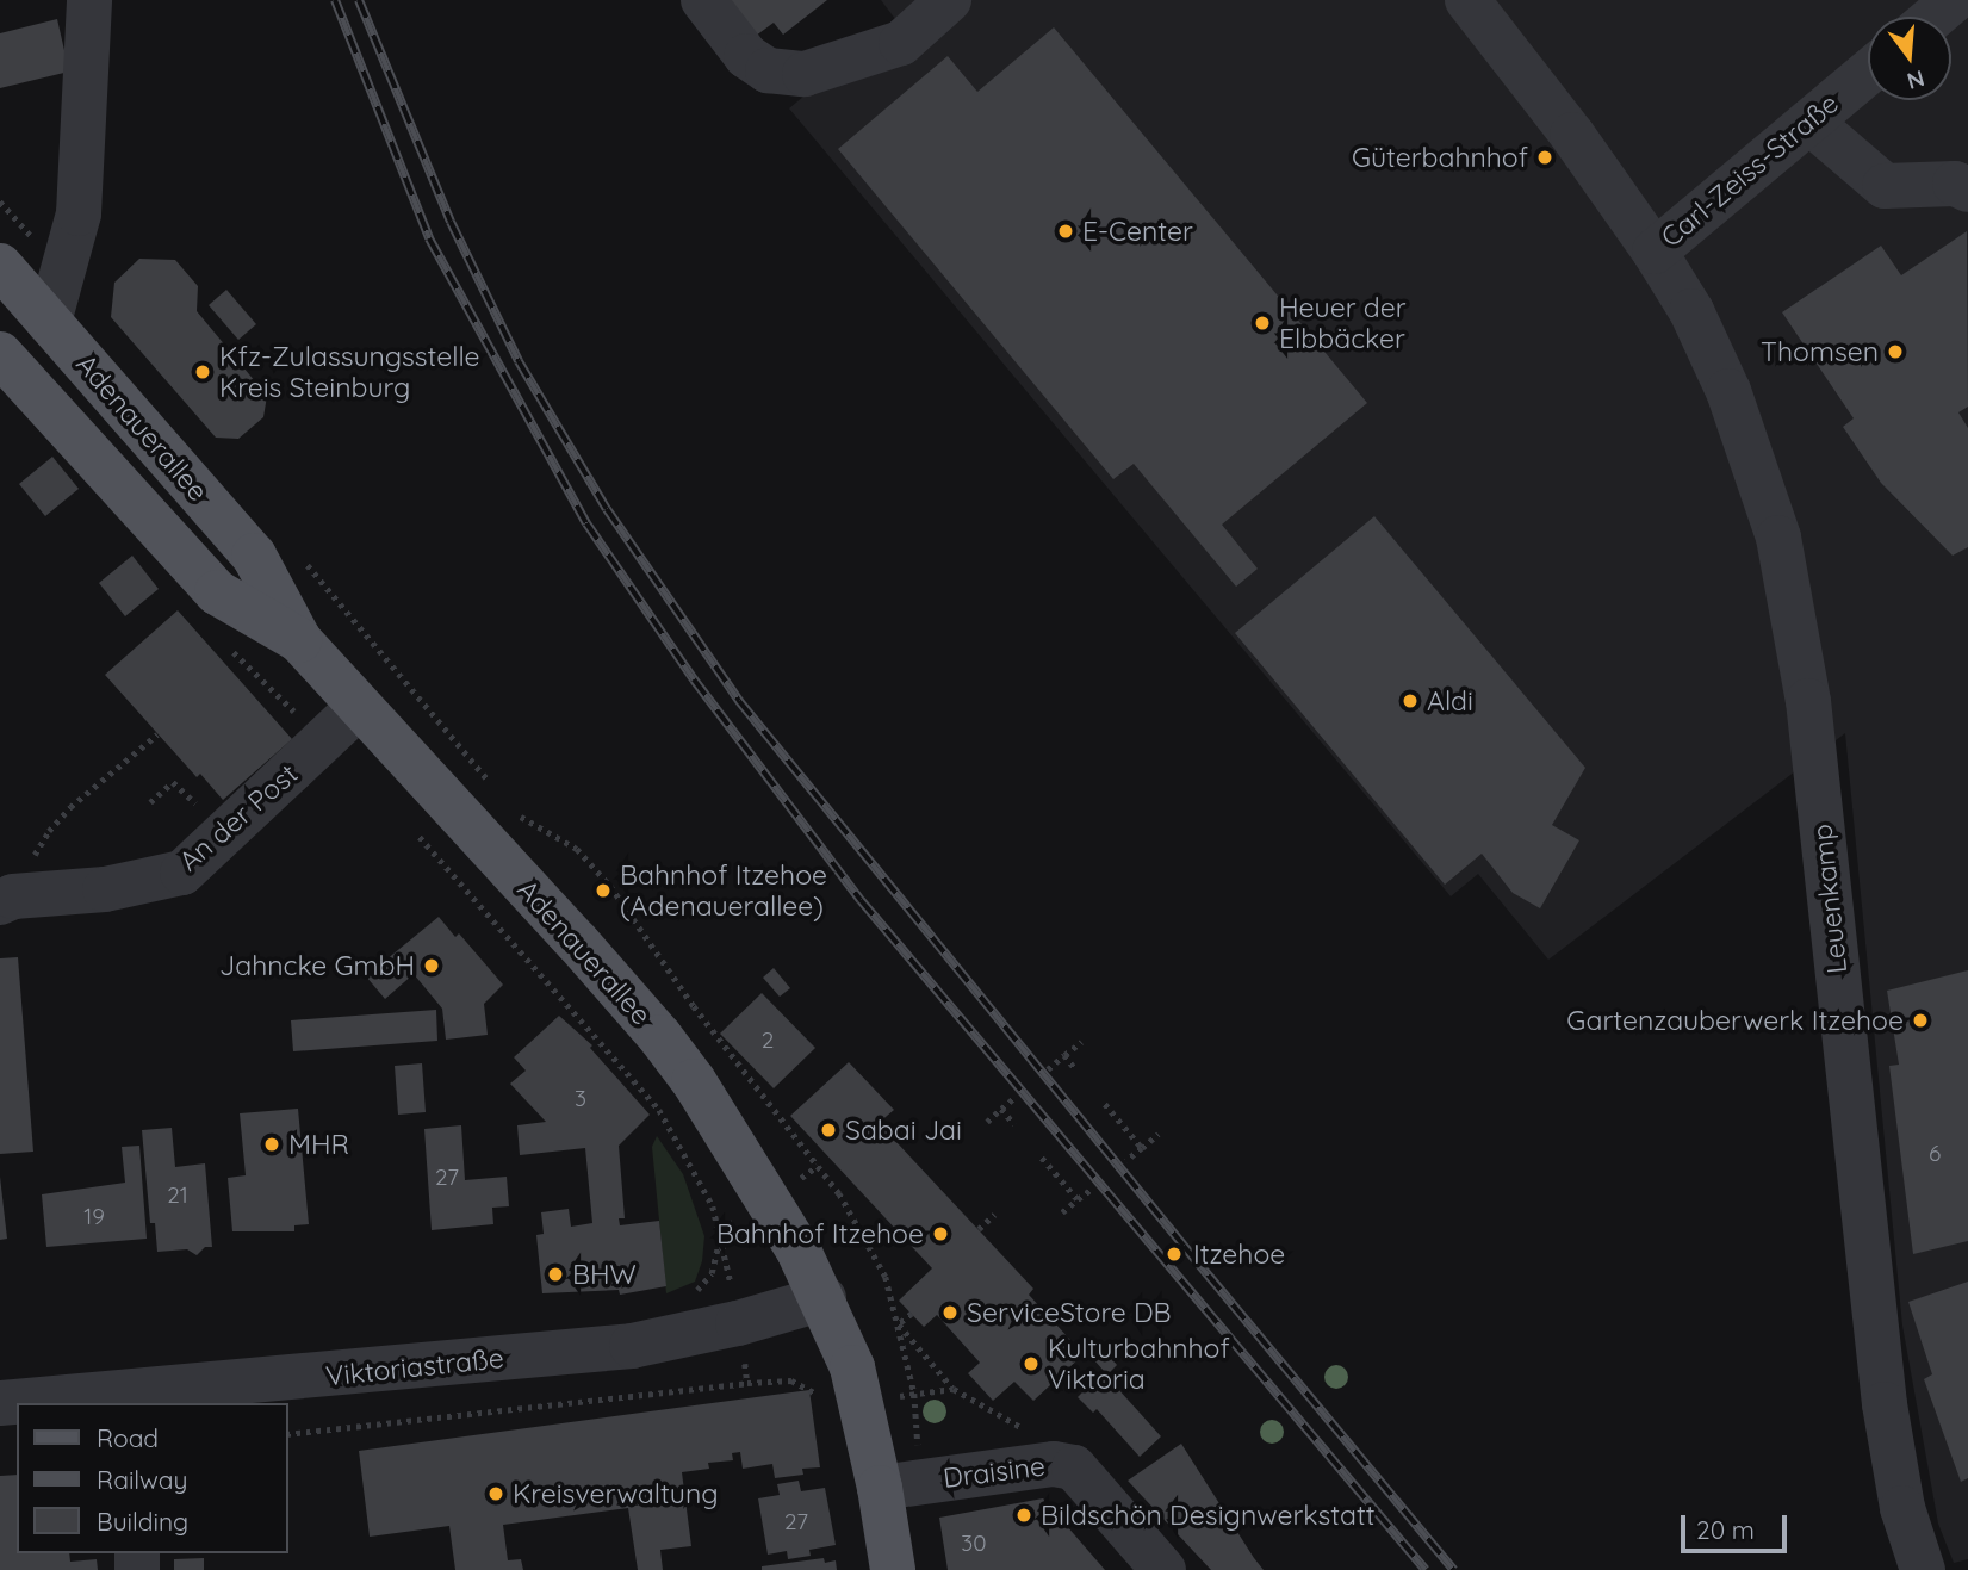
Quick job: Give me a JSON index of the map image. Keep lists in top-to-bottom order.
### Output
{
  "streets": {
    "main road": ["Adenauerallee"],
    "street": [
      "Carl-Zeiss-Straße",
      "An der Post",
      "Leuenkamp",
      "Viktoriastraße",
      "Draisine"
    ]
  },
  "crossings": [
    ["Carl-Zeiss-Straße", "Leuenkamp"],
    ["Adenauerallee", "An der Post"],
    ["Adenauerallee", "Viktoriastraße"],
    ["Adenauerallee", "Draisine"]
  ],
  "places": [
    "Güterbahnhof",
    "E-Center",
    "Heuer der Elbbäcker",
    "Thomsen",
    "Kfz-Zulassungsstelle Kreis Steinburg",
    "Aldi",
    "Bahnhof Itzehoe (Adenauerallee)",
    "Jahncke GmbH",
    "Gartenzauberwerk Itzehoe",
    "Sabai Jai",
    "MHR",
    "Bahnhof Itzehoe",
    "Itzehoe",
    "BHW",
    "ServiceStore DB",
    "Kulturbahnhof Viktoria",
    "Kreisverwaltung",
    "Bildschön Designwerkstatt"
  ],
  "house_numbers": [
    "2",
    "3",
    "6",
    "27",
    "21",
    "19",
    "27",
    "30"
  ],
  "legend": ["Road", "Railway", "Building"],
  "scale_bar": "20 m",
  "north": "bottom"
}
